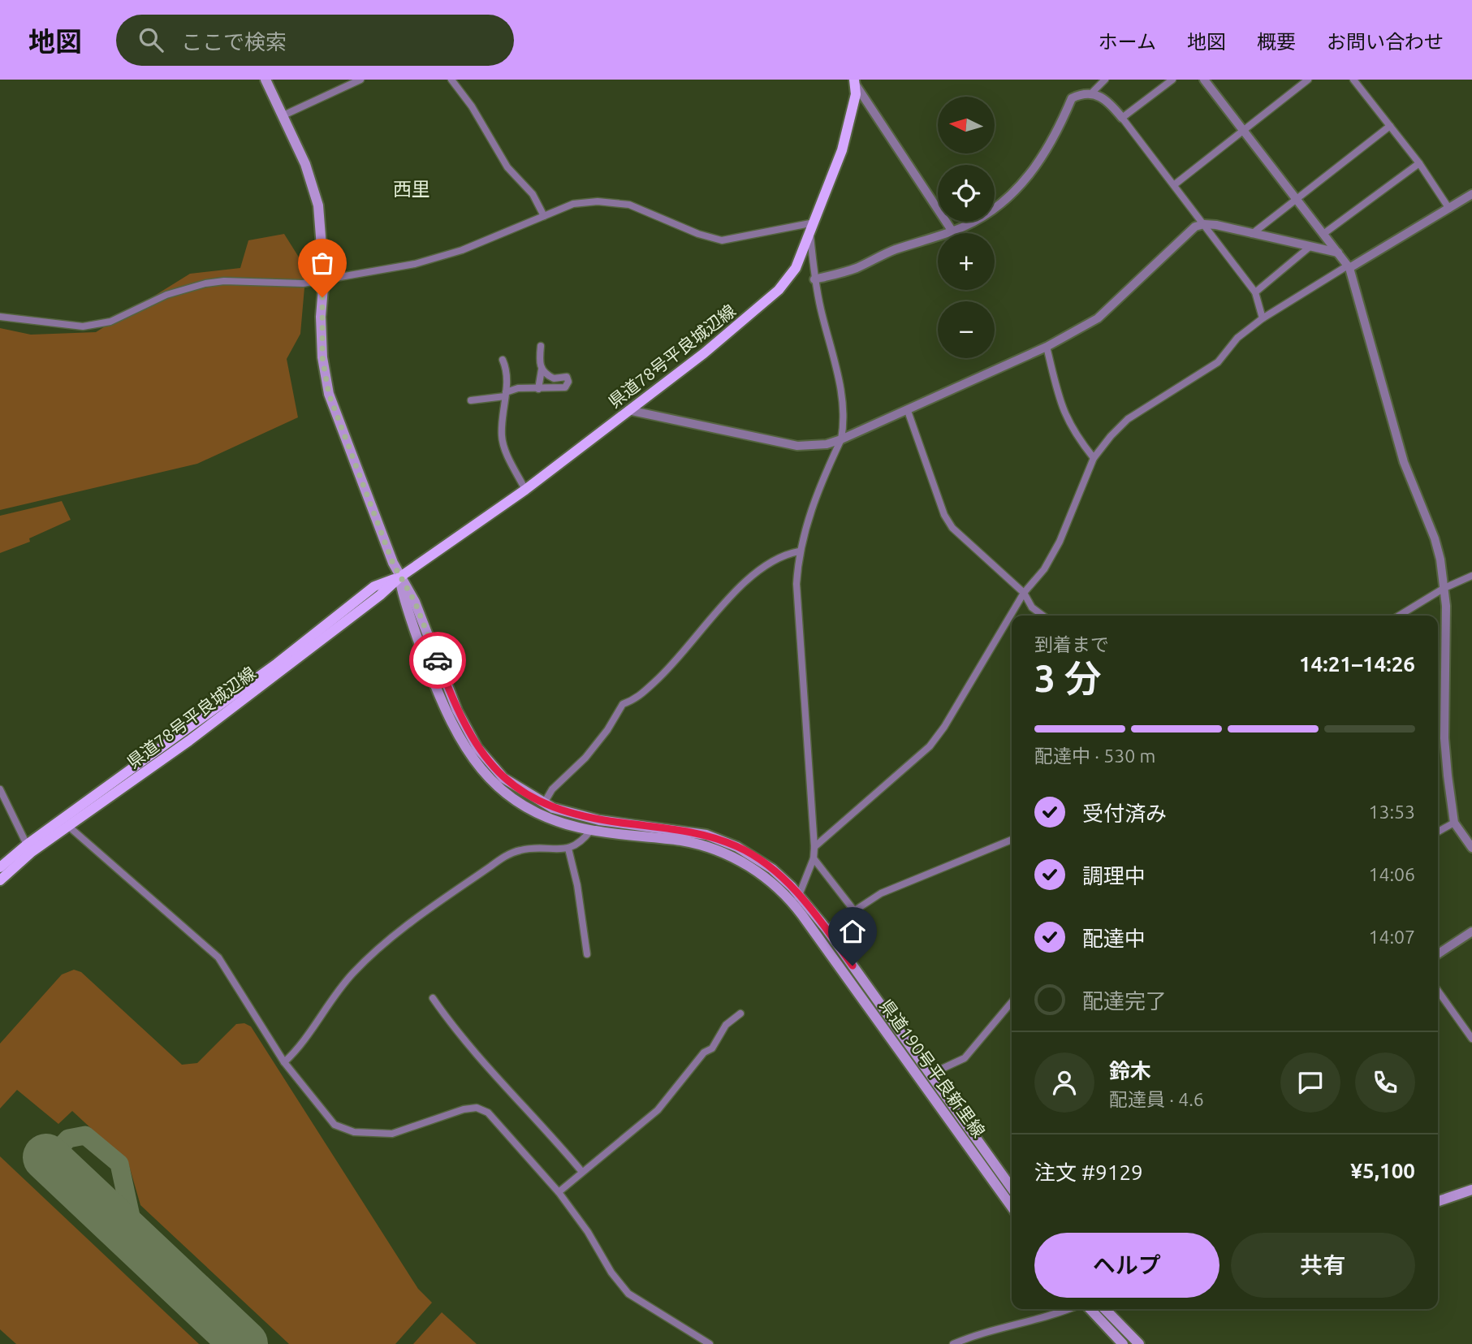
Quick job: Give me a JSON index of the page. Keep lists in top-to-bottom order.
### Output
{
  "streets": {
    "main road": ["県道78号平良城辺線", "県道190号平良新里線"]
  },
  "crossings": [
    ["県道78号平良城辺線", "県道190号平良新里線"]
  ],
  "districts": ["西里"],
  "north": "left",
  "page": {
    "header": "地図",
    "search": "ここで検索",
    "nav": [
      "ホーム",
      "地図",
      "概要",
      "お問い合わせ"
    ],
    "map_buttons": ["+", "−"],
    "heading": ["3 分", "到着まで", "14:21–14:26"],
    "panel": [
      "鈴木",
      "配達員 · 4.6",
      "注文 #9129",
      "¥5,100"
    ],
    "bar": "配達中 · 530 m",
    "list": [
      ["受付済み", "13:53"],
      ["調理中", "14:06"],
      ["配達中", "14:07"],
      "配達完了"
    ],
    "buttons": ["ヘルプ", "共有"]
  }
}
